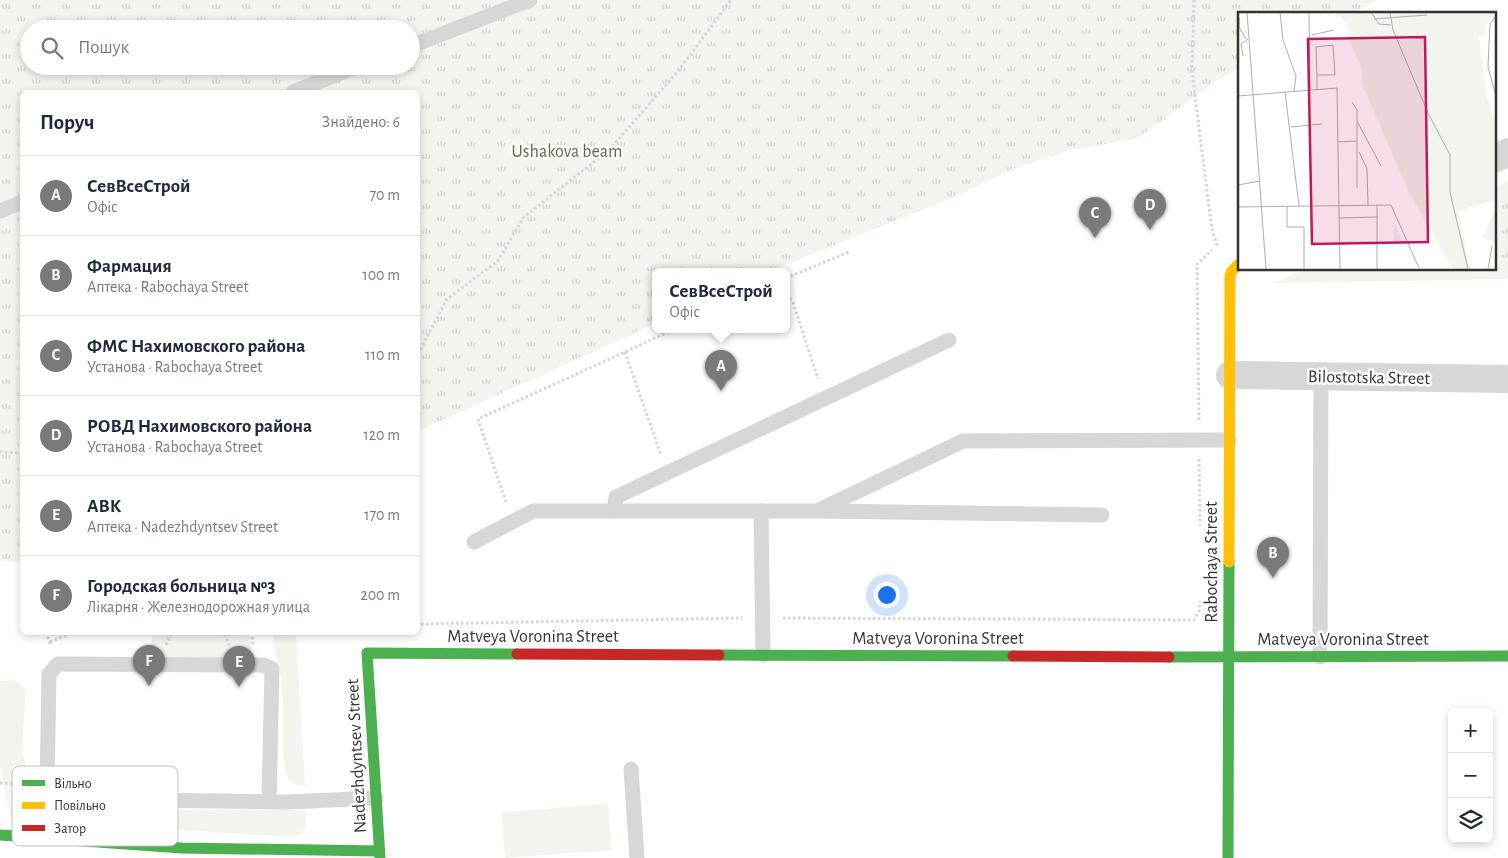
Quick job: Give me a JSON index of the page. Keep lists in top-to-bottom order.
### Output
{
  "streets": {
    "street": [
      "Bilostotska Street",
      "Rabochaya Street",
      "Matveya Voronina Street",
      "Nadezhdyntsev Street"
    ]
  },
  "crossings": [
    ["Bilostotska Street", "Rabochaya Street"],
    ["Rabochaya Street", "Matveya Voronina Street"],
    ["Matveya Voronina Street", "Nadezhdyntsev Street"]
  ],
  "parks": ["Ushakova beam"],
  "legend": ["Вільно", "Повільно", "Затор"],
  "page": {
    "search": "Пошук",
    "heading": ["Поруч", "Знайдено: 6"],
    "list": [
      {
        "mark": "A",
        "name": "СевВсеСтрой",
        "note": "Офіс",
        "value": "70 m"
      },
      {
        "mark": "B",
        "name": "Фармация",
        "note": "Аптека · Rabochaya Street",
        "value": "100 m"
      },
      {
        "mark": "C",
        "name": "ФМС Нахимовского района",
        "note": "Установа · Rabochaya Street",
        "value": "110 m"
      },
      {
        "mark": "D",
        "name": "РОВД Нахимовского района",
        "note": "Установа · Rabochaya Street",
        "value": "120 m"
      },
      {
        "mark": "E",
        "name": "АВК",
        "note": "Аптека · Nadezhdyntsev Street",
        "value": "170 m"
      },
      {
        "mark": "F",
        "name": "Городская больница №3",
        "note": "Лікарня · Железнодорожная улица",
        "value": "200 m"
      }
    ],
    "pins": [
      "D",
      "C",
      "A",
      "B",
      "F",
      "E"
    ],
    "popup": ["СевВсеСтрой", "Офіс"],
    "map_buttons": ["+", "−"]
  }
}
